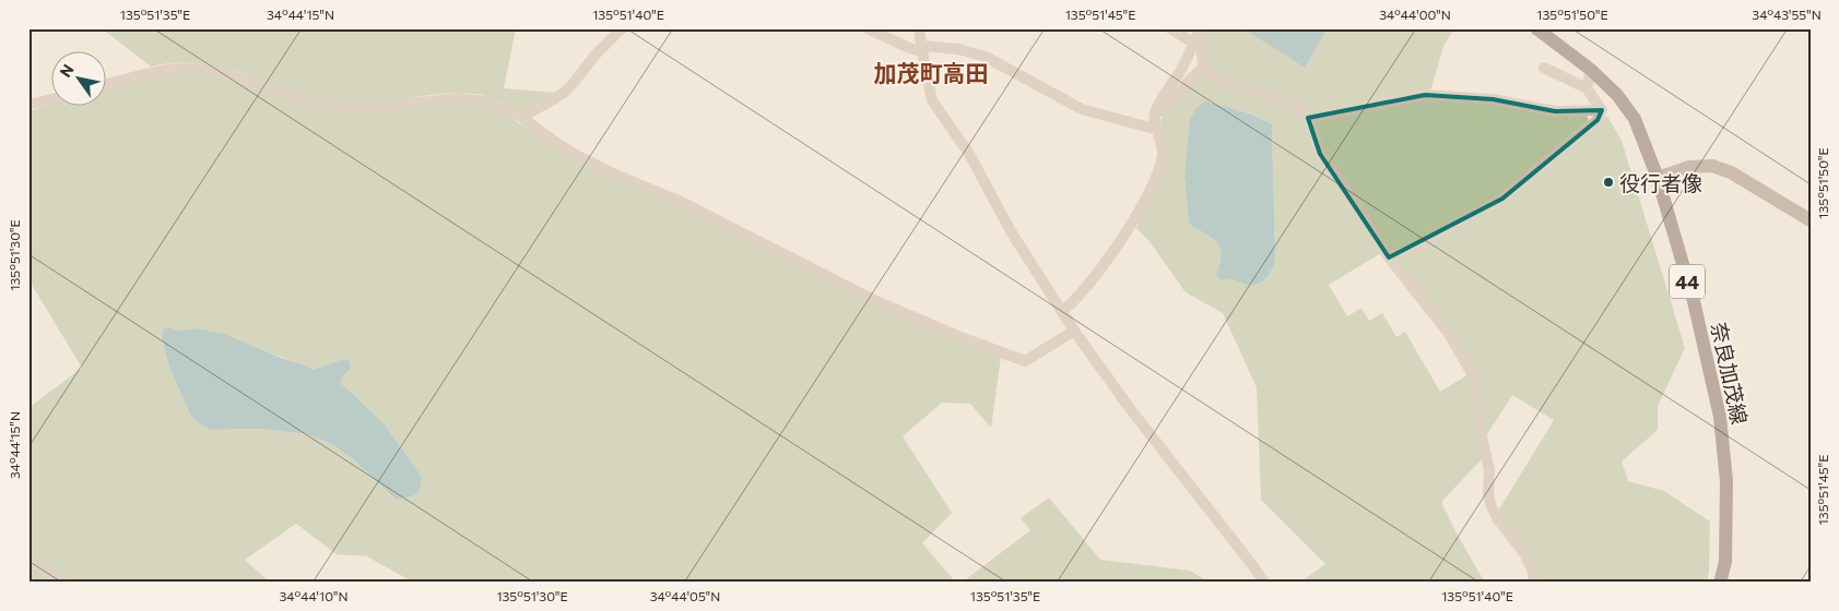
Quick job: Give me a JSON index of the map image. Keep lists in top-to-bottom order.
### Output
{
  "streets": {
    "main road": ["44", "奈良加茂線"]
  },
  "districts": ["加茂町高田"],
  "places": ["役行者像"],
  "north": "top left",
  "coordinates": [
    "135°51'35\"E",
    "34°44'15\"N",
    "135°51'40\"E",
    "135°51'45\"E",
    "34°44'00\"N",
    "135°51'50\"E",
    "34°43'55\"N",
    "135°51'30\"E",
    "34°44'10\"N",
    "34°44'05\"N"
  ]
}
